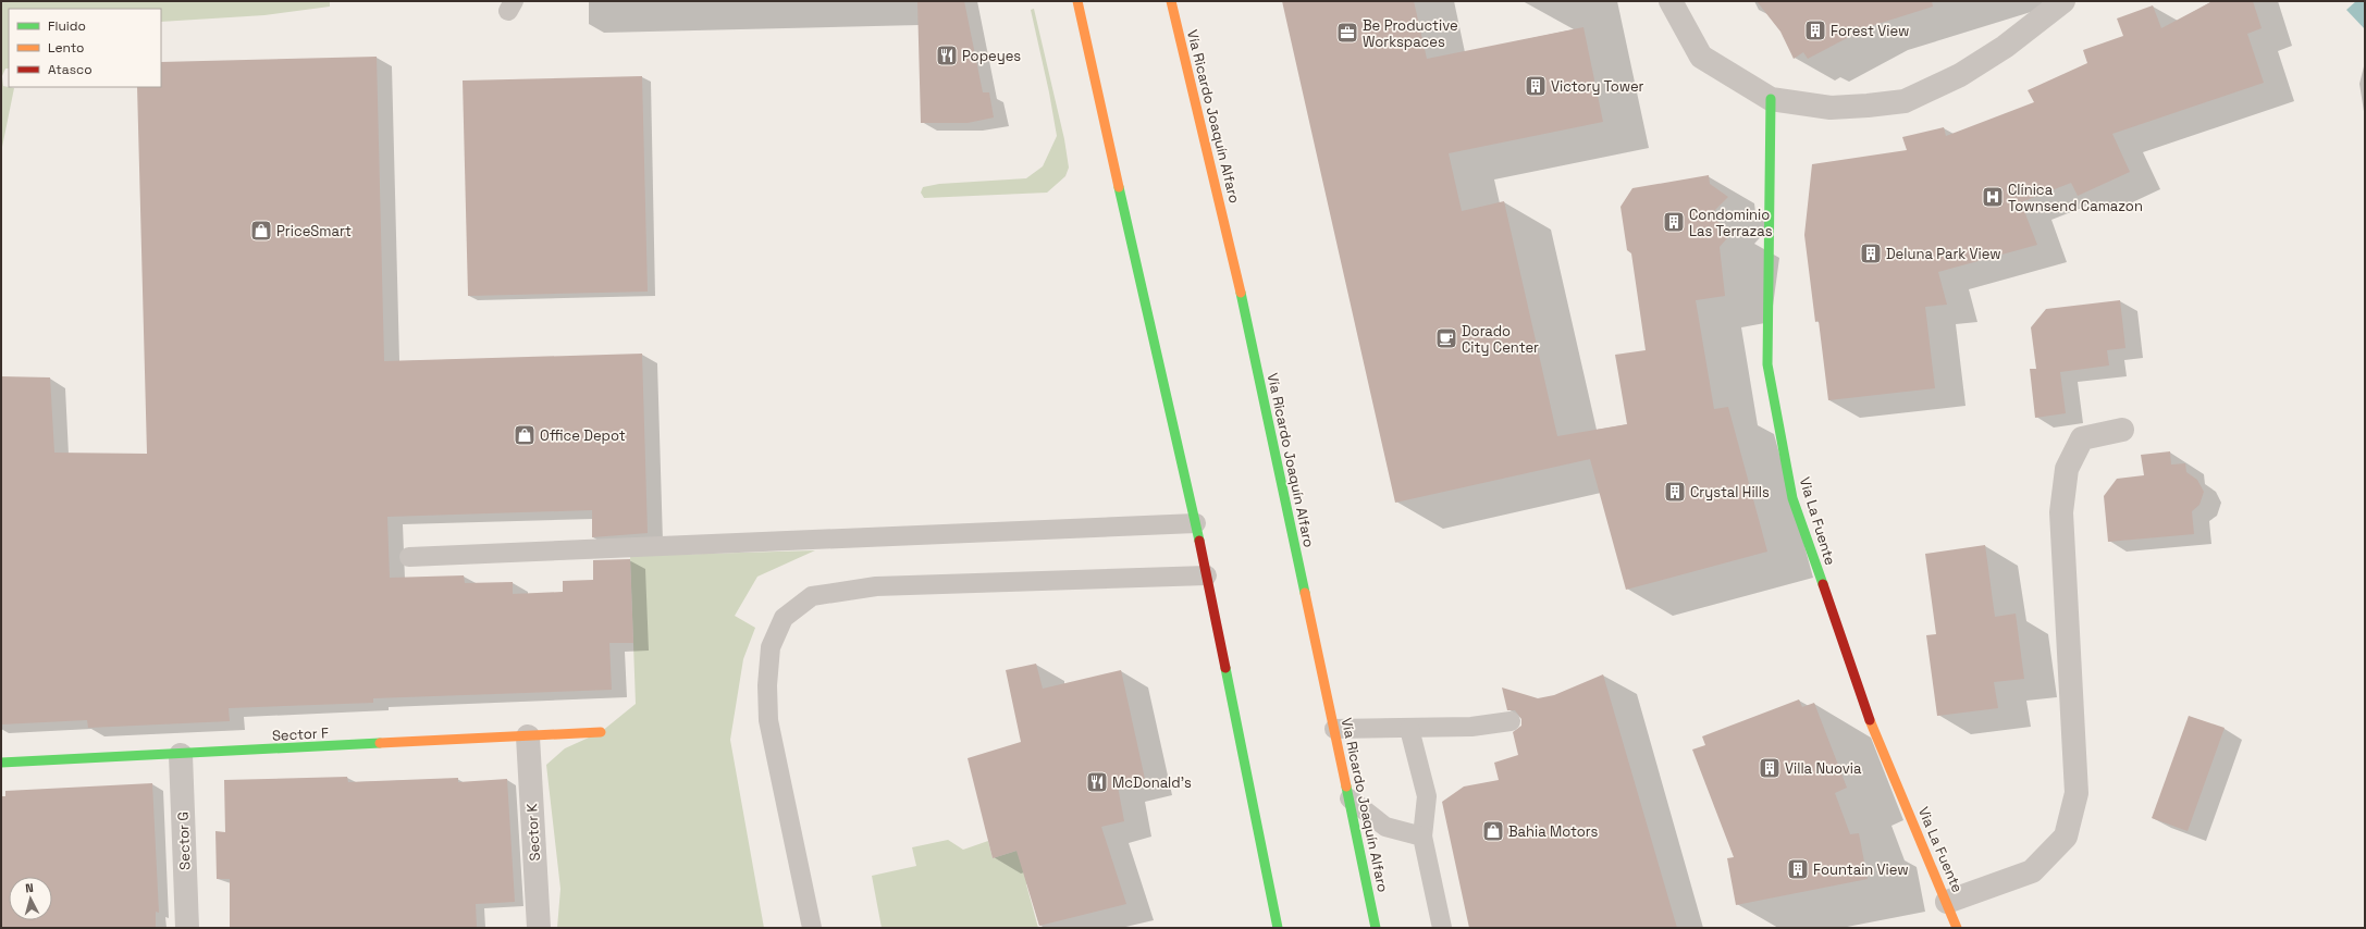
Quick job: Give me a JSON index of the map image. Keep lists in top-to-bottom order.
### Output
{
  "streets": {
    "main road": ["Vía Ricardo Joaquín Alfaro", "Via La Fuente", "Sector F"],
    "street": ["Sector K", "Sector G"]
  },
  "crossings": [
    ["Sector F", "Sector K"],
    ["Sector F", "Sector G"]
  ],
  "places": {
    "building": [
      "Forest View",
      "Victory Tower",
      "Condominio Las Terrazas",
      "Deluna Park View",
      "Crystal Hills",
      "Villa Nuovia",
      "Fountain View"
    ],
    "office": ["Be Productive Workspaces"],
    "restaurant": ["Popeyes", "McDonald's"],
    "hospital": ["Clínica Townsend Camazon"],
    "shop": ["PriceSmart", "Office Depot", "Bahia Motors"],
    "cafe": ["Dorado City Center"]
  },
  "legend": ["Fluido", "Lento", "Atasco"],
  "north": "top"
}
